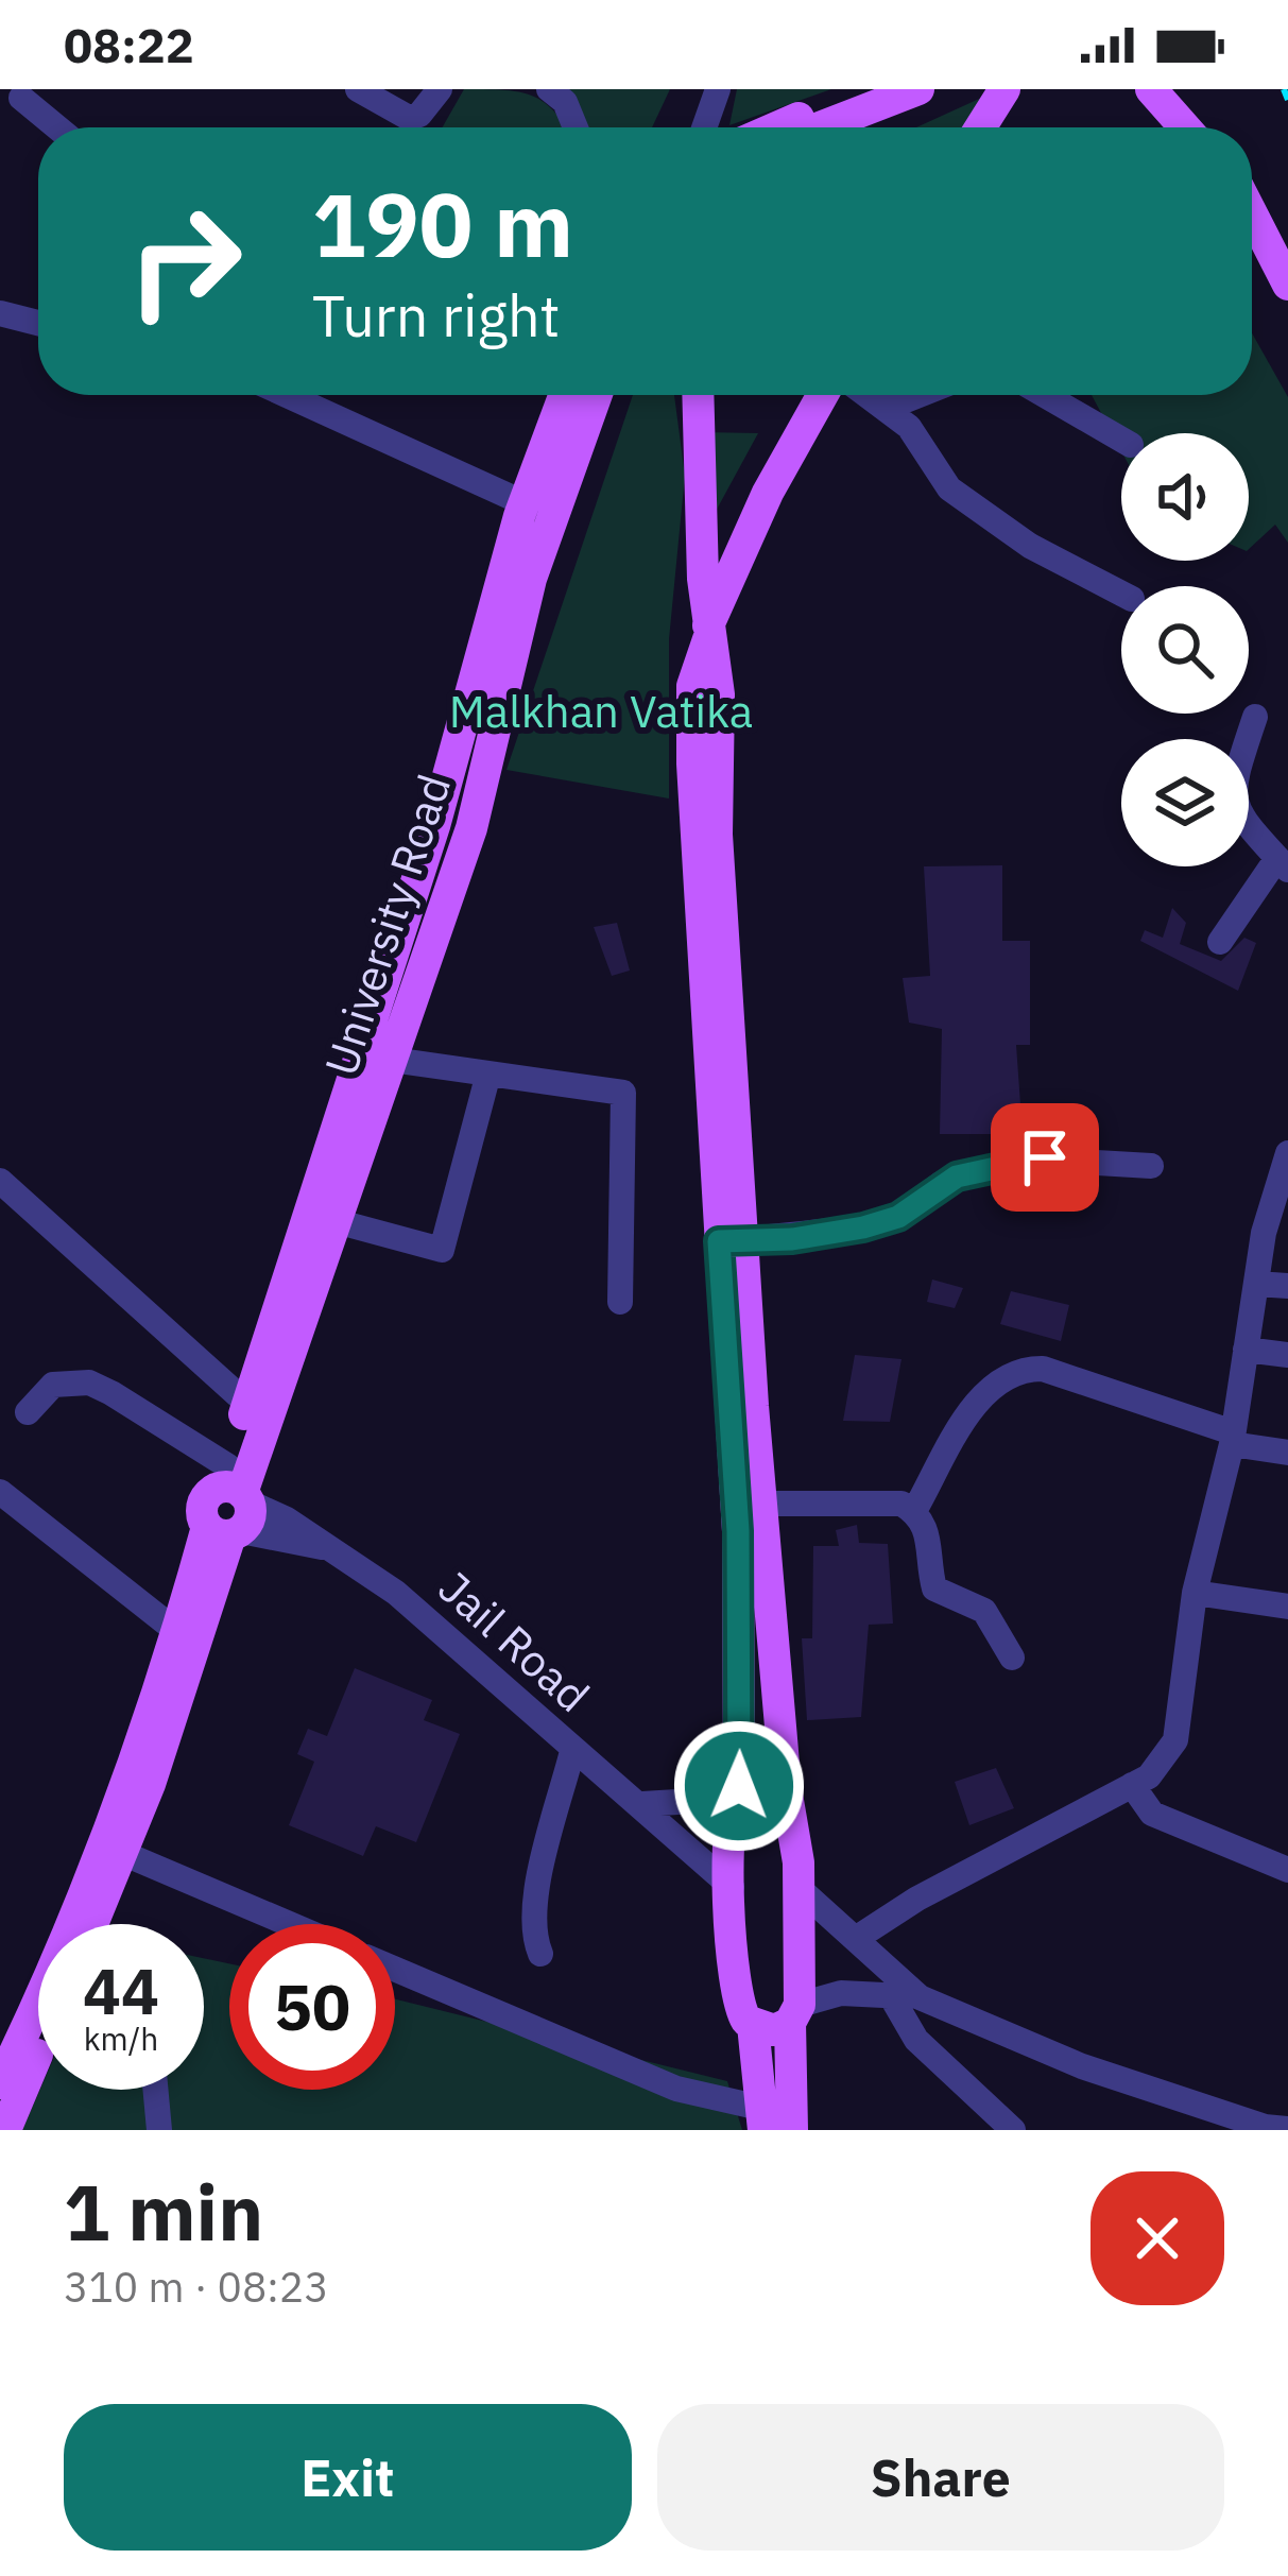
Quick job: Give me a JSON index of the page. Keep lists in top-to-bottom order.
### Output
{
  "streets": {
    "main road": ["University Road"],
    "street": ["Jail Road"]
  },
  "crossings": [
    ["University Road", "Jail Road"]
  ],
  "parks": ["Malkhan Vatika"],
  "page": {
    "status": "08:22",
    "turn": ["190 m", "Turn right"],
    "speed": "44 km/h",
    "limit": "50",
    "heading": ["1 min", "310 m · 08:23"],
    "buttons": ["Exit", "Share"]
  }
}
